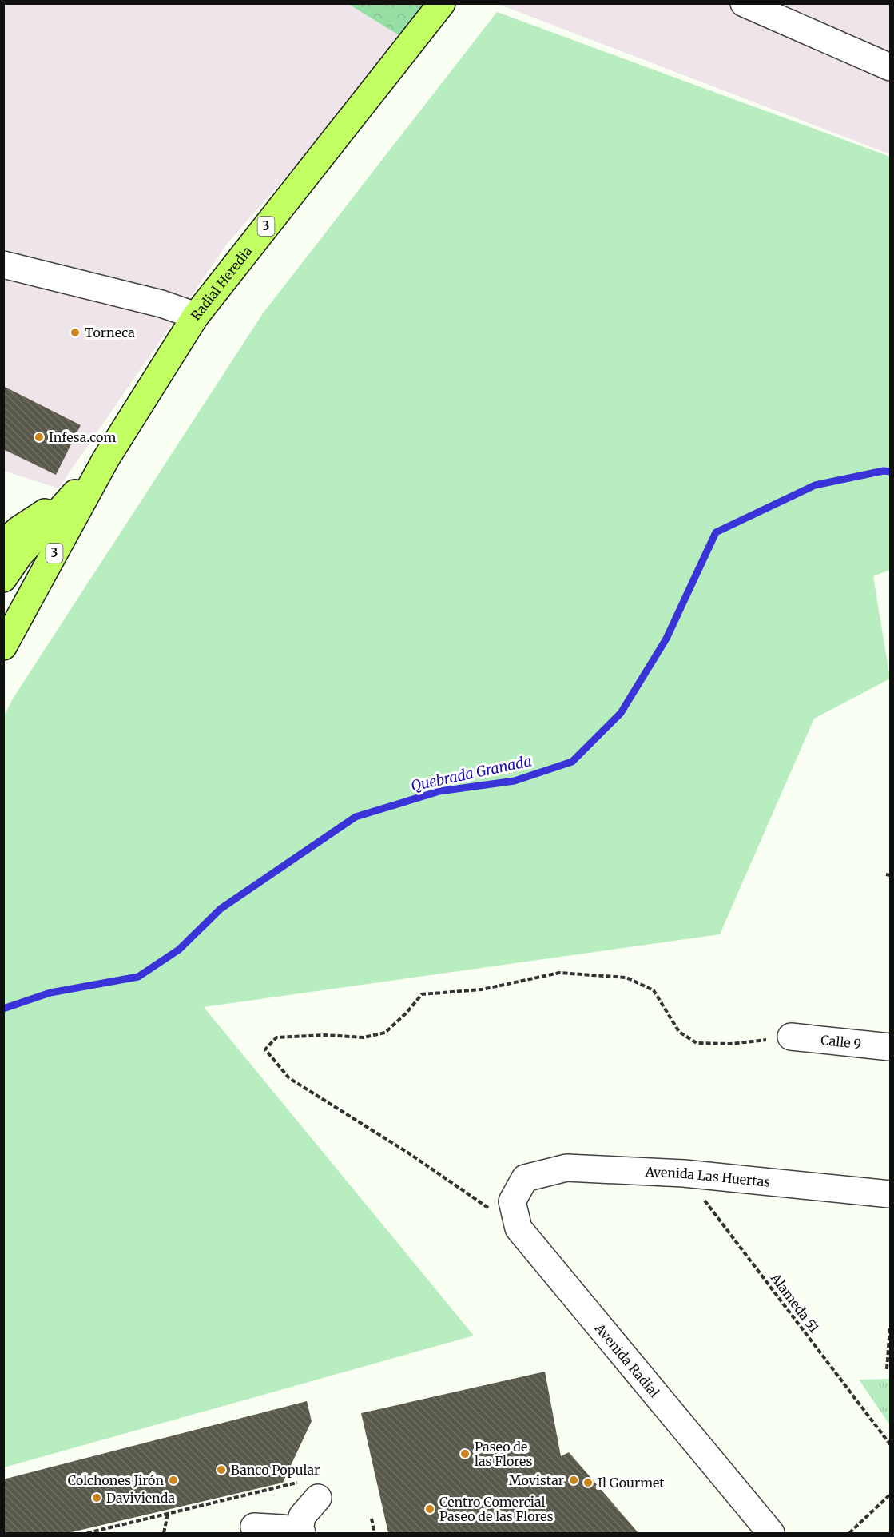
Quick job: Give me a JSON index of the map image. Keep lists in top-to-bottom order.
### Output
{
  "streets": {
    "main road": ["3", "Radial Heredia"],
    "street": ["Calle 9", "Avenida Las Huertas", "Avenida Radial"],
    "path": ["Alameda 51"]
  },
  "crossings": [
    ["Avenida Las Huertas", "Alameda 51"],
    ["Avenida Las Huertas", "Avenida Radial"]
  ],
  "water": ["Quebrada Granada"],
  "places": [
    "Torneca",
    "Infesa.com",
    "Paseo de las Flores",
    "Banco Popular",
    "Colchones Jirón",
    "Movistar",
    "Il Gourmet",
    "Davivienda",
    "Centro Comercial Paseo de las Flores"
  ]
}
